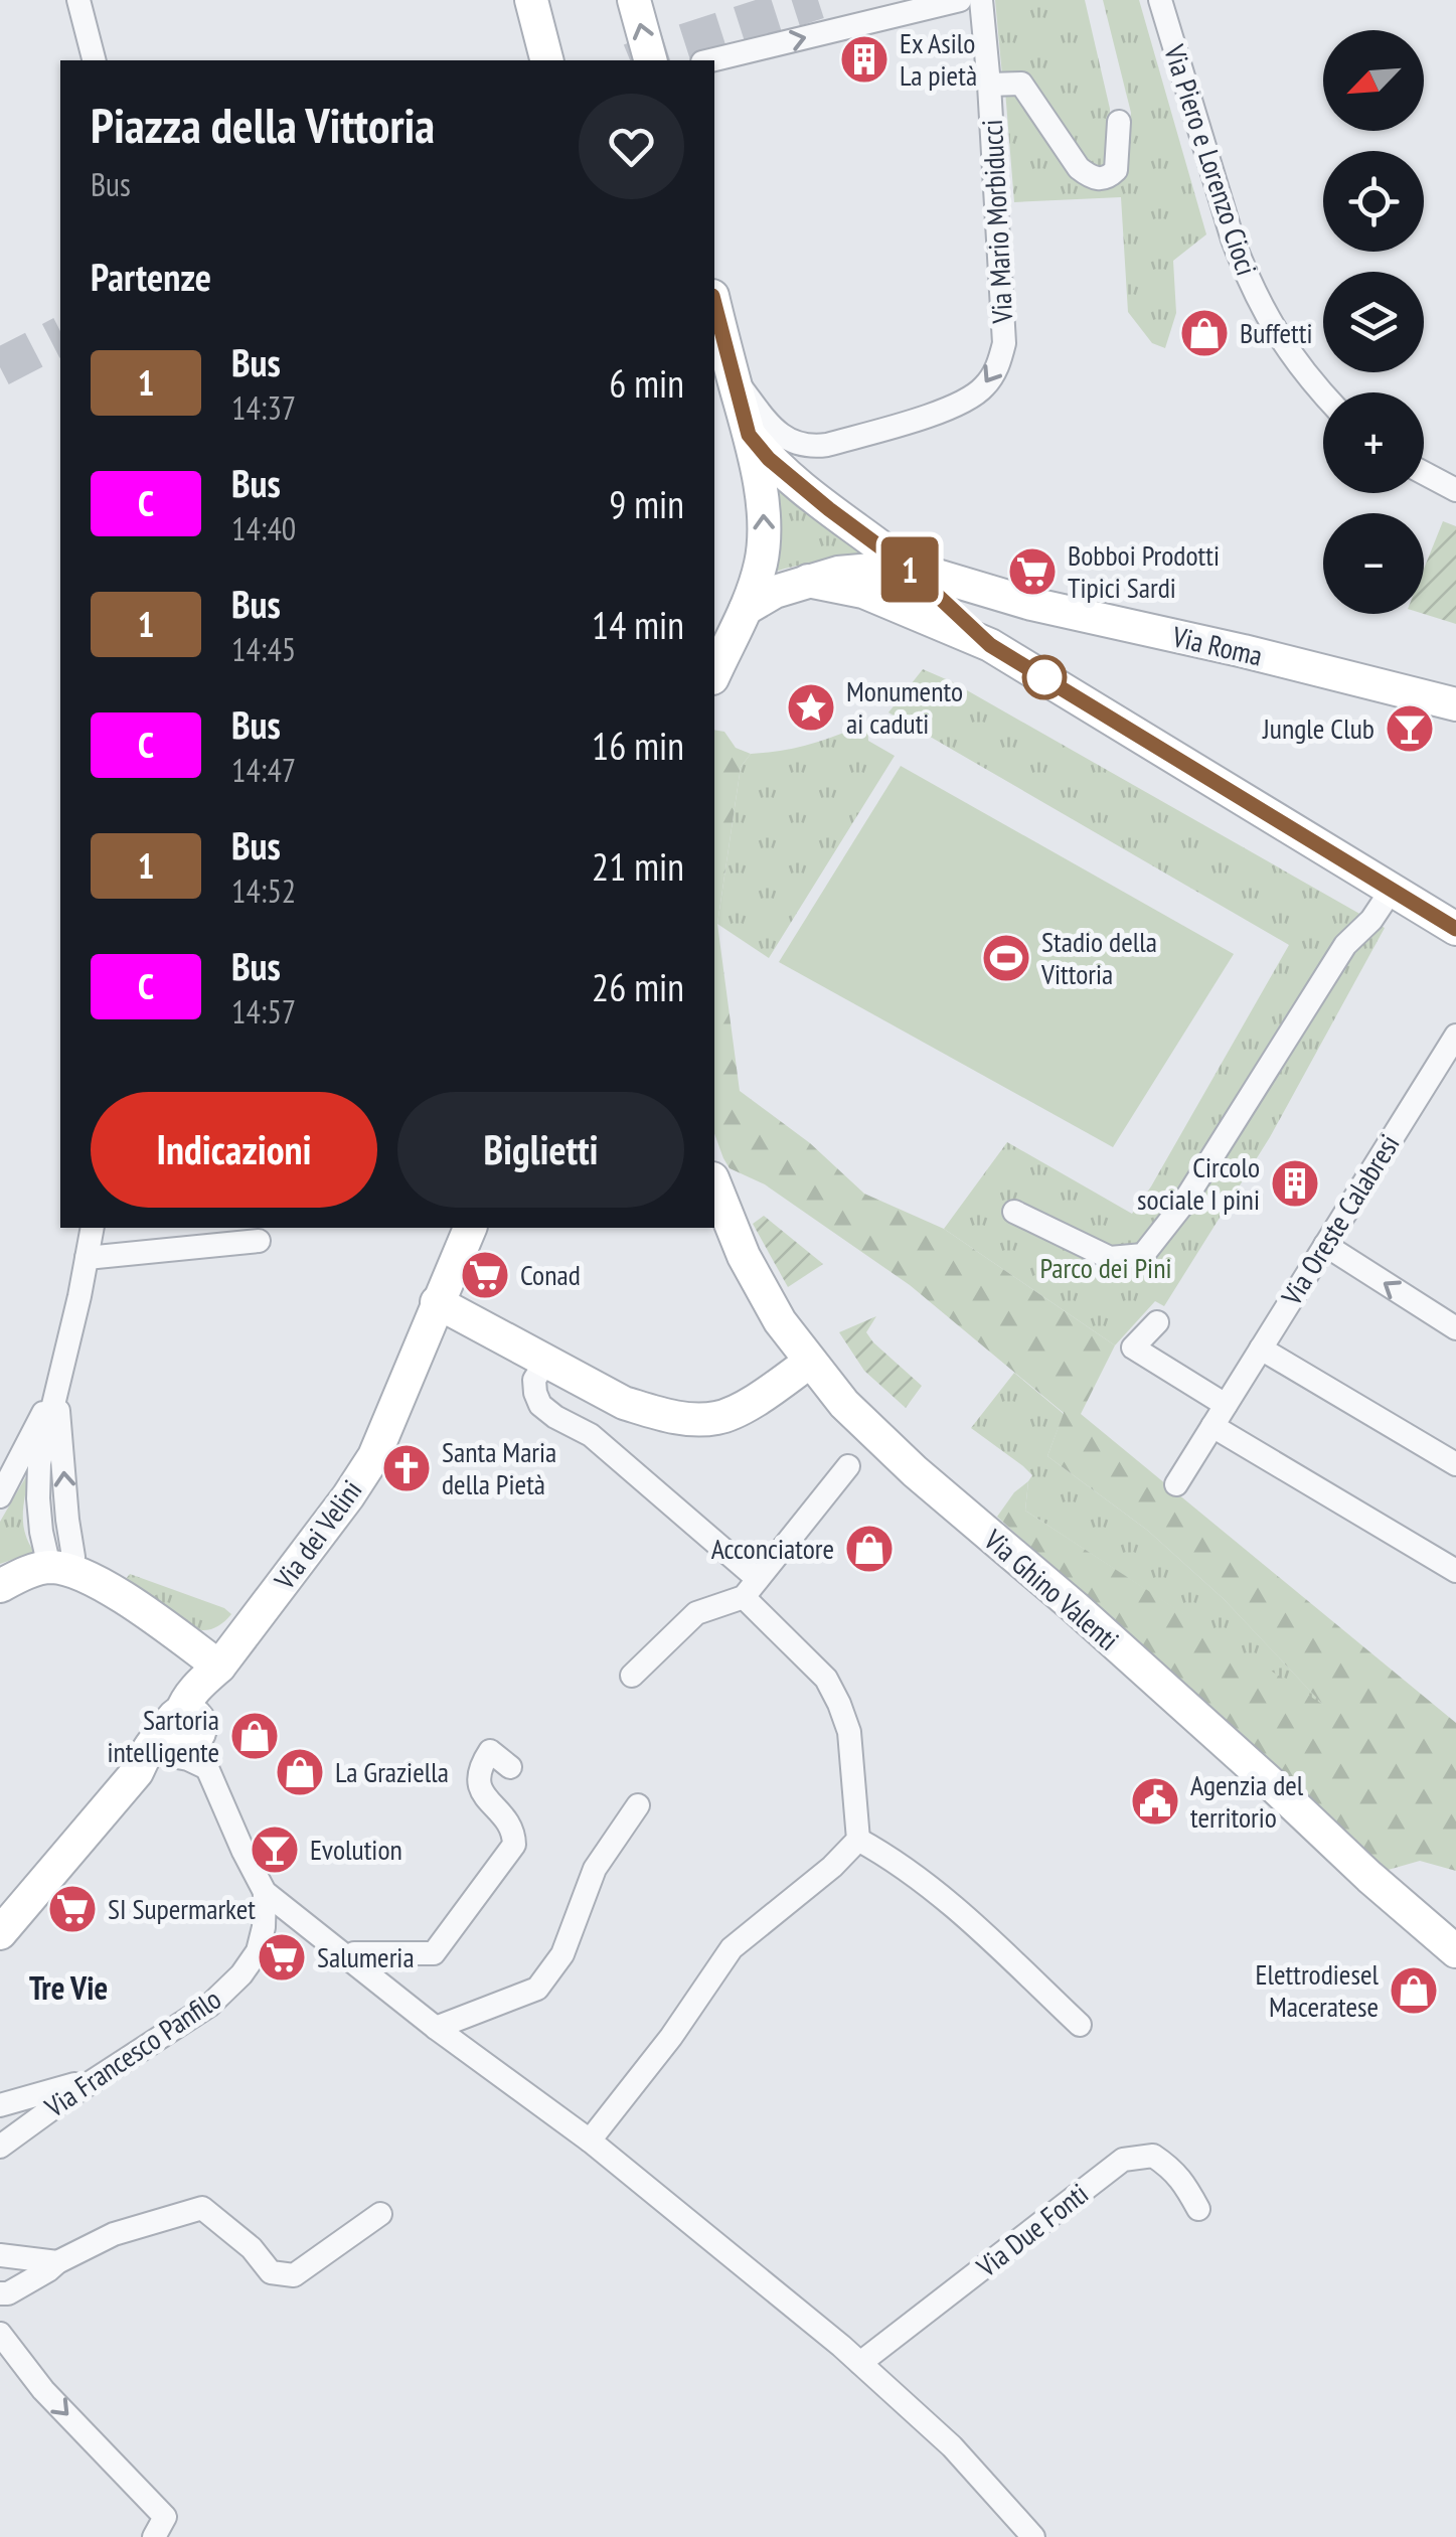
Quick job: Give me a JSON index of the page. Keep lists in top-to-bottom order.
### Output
{
  "streets": {
    "main road": ["Via Roma", "Via dei Velini", "Via Ghino Valenti"],
    "street": [
      "Via Piero e Lorenzo Cioci",
      "Via Mario Morbiducci",
      "Via Oreste Calabresi",
      "Via Francesco Panfilo",
      "Via Due Fonti"
    ]
  },
  "districts": ["Tre Vie"],
  "parks": ["Parco dei Pini"],
  "places": {
    "building": ["Ex Asilo La pietà", "Circolo sociale I pini"],
    "shop": [
      "Buffetti",
      "Acconciatore",
      "Sartoria intelligente",
      "La Graziella",
      "Elettrodiesel Maceratese"
    ],
    "supermarket": [
      "Bobboi Prodotti Tipici Sardi",
      "Conad",
      "SI Supermarket",
      "Salumeria"
    ],
    "place": ["Monumento ai caduti"],
    "bar": ["Jungle Club", "Evolution"],
    "sports": ["Stadio della Vittoria"],
    "church": ["Santa Maria della Pietà"],
    "public building": ["Agenzia del territorio"]
  },
  "lines": ["bus line 1"],
  "north": "bottom left",
  "page": {
    "on_map": "1",
    "map_buttons": ["+", "−"],
    "heading": [
      ["Piazza della Vittoria", "Bus"],
      "Partenze"
    ],
    "list": [
      {
        "mark": "1",
        "name": "Bus",
        "note": "14:37",
        "value": "6 min"
      },
      {
        "mark": "C",
        "name": "Bus",
        "note": "14:40",
        "value": "9 min"
      },
      {
        "mark": "1",
        "name": "Bus",
        "note": "14:45",
        "value": "14 min"
      },
      {
        "mark": "C",
        "name": "Bus",
        "note": "14:47",
        "value": "16 min"
      },
      {
        "mark": "1",
        "name": "Bus",
        "note": "14:52",
        "value": "21 min"
      },
      {
        "mark": "C",
        "name": "Bus",
        "note": "14:57",
        "value": "26 min"
      }
    ],
    "buttons": ["Indicazioni", "Biglietti"]
  }
}
